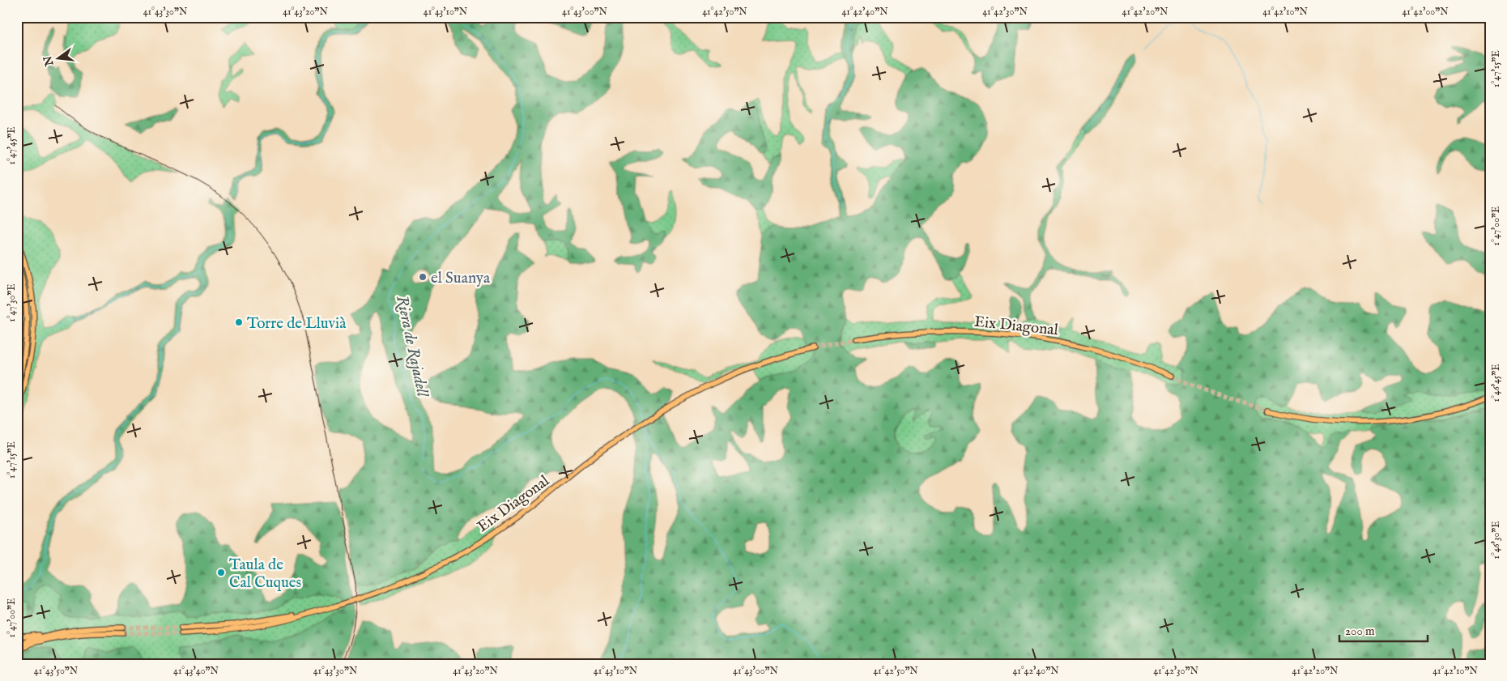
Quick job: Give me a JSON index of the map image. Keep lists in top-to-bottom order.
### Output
{
  "streets": {
    "highway": ["Eix Diagonal"]
  },
  "water": ["Riera de Rajadell"],
  "places": ["el Suanya", "Torre de Lluvià", "Taula de Cal Cuques"],
  "scale_bar": "200 m",
  "north": "left",
  "coordinates": [
    "41°43'30\"N",
    "41°43'20\"N",
    "41°43'10\"N",
    "41°43'00\"N",
    "41°42'50\"N",
    "41°42'40\"N",
    "41°42'30\"N",
    "41°42'20\"N",
    "41°42'10\"N",
    "41°42'00\"N",
    "1°47'15\"E",
    "1°47'45\"E",
    "1°47'00\"E",
    "1°47'30\"E",
    "1°46'45\"E",
    "1°46'30\"E",
    "41°43'50\"N",
    "41°43'40\"N"
  ]
}
